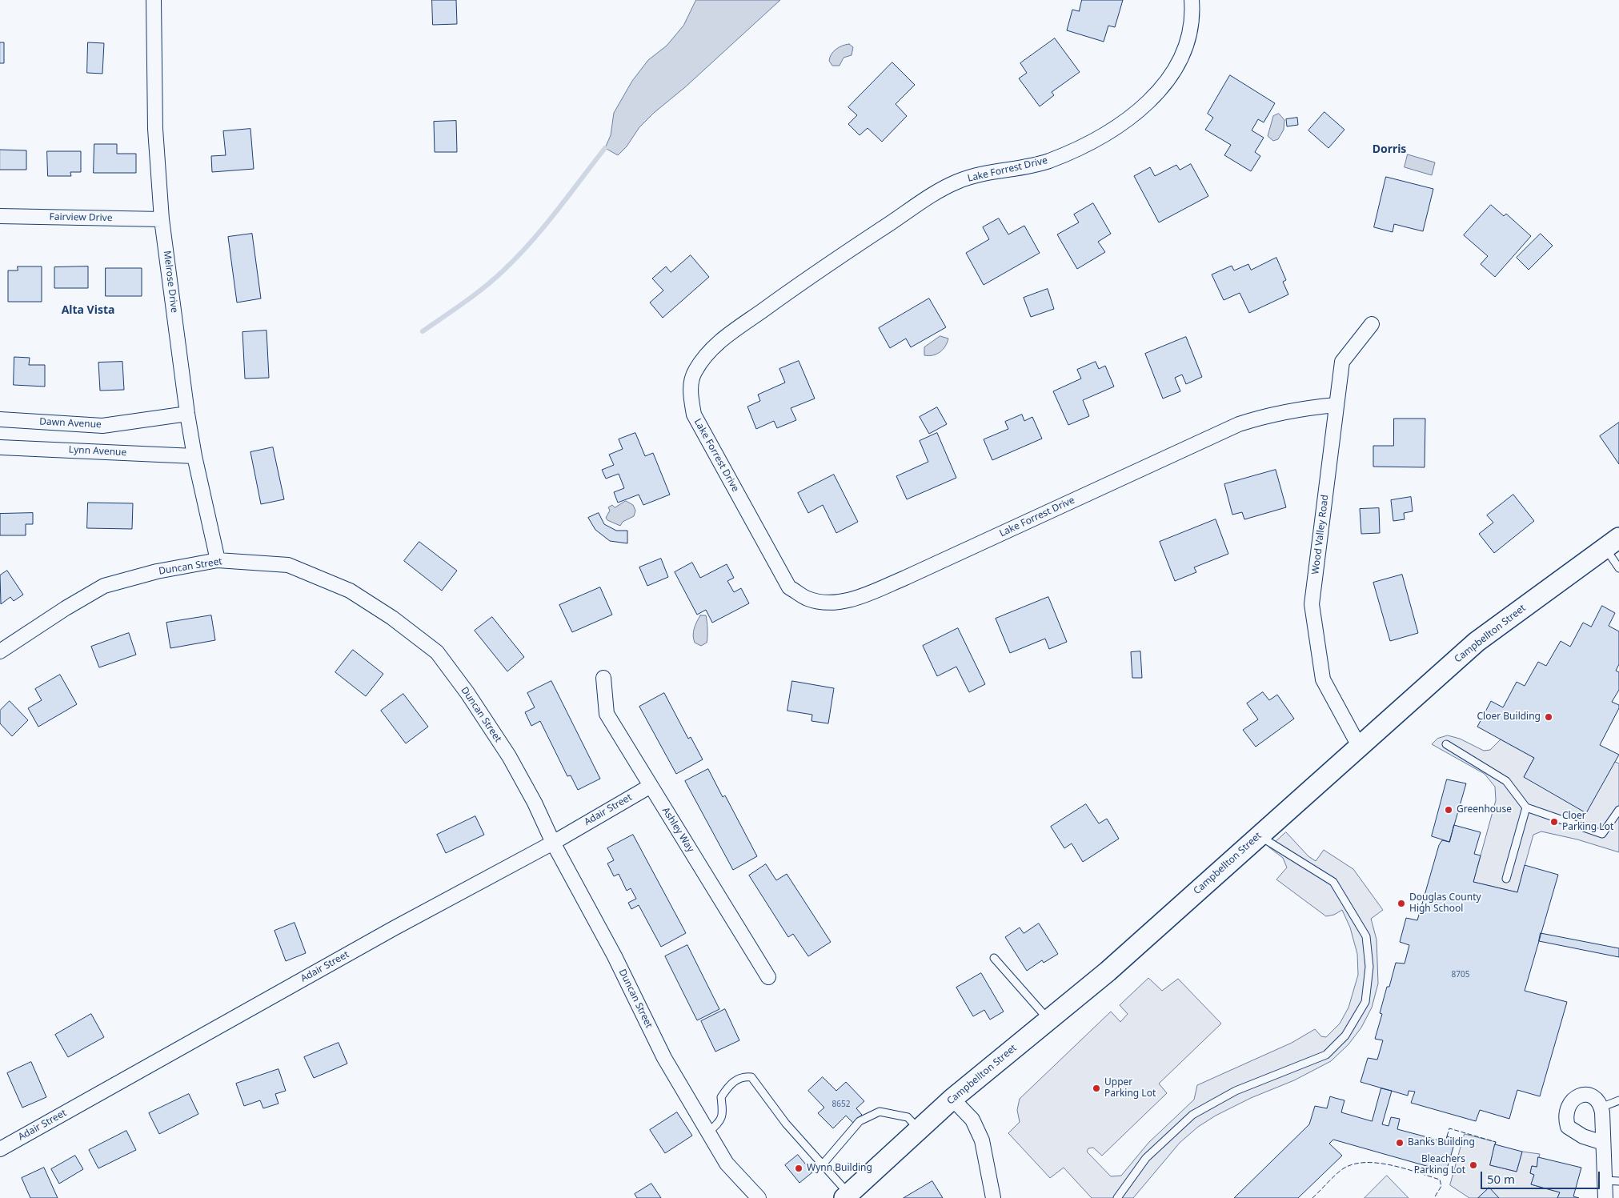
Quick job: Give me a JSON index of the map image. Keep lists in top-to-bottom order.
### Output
{
  "streets": {
    "main road": ["Campbellton Street"],
    "street": [
      "Lake Forrest Drive",
      "Fairview Drive",
      "Melrose Drive",
      "Dawn Avenue",
      "Lynn Avenue",
      "Wood Valley Road",
      "Duncan Street",
      "Adair Street",
      "Ashley Way"
    ]
  },
  "crossings": [
    ["Lake Forrest Drive", "Wood Valley Road"],
    ["Fairview Drive", "Melrose Drive"],
    ["Melrose Drive", "Dawn Avenue"],
    ["Melrose Drive", "Lynn Avenue"],
    ["Melrose Drive", "Duncan Street"],
    ["Wood Valley Road", "Campbellton Street"],
    ["Duncan Street", "Adair Street"],
    ["Adair Street", "Ashley Way"]
  ],
  "districts": ["Dorris", "Alta Vista"],
  "places": [
    "Cloer Building",
    "Greenhouse",
    "Cloer Parking Lot",
    "Douglas County High School",
    "Upper Parking Lot",
    "Banks Building",
    "Bleachers Parking Lot",
    "Wynn Building"
  ],
  "house_numbers": ["8705", "8652"],
  "scale_bar": "50 m"
}
